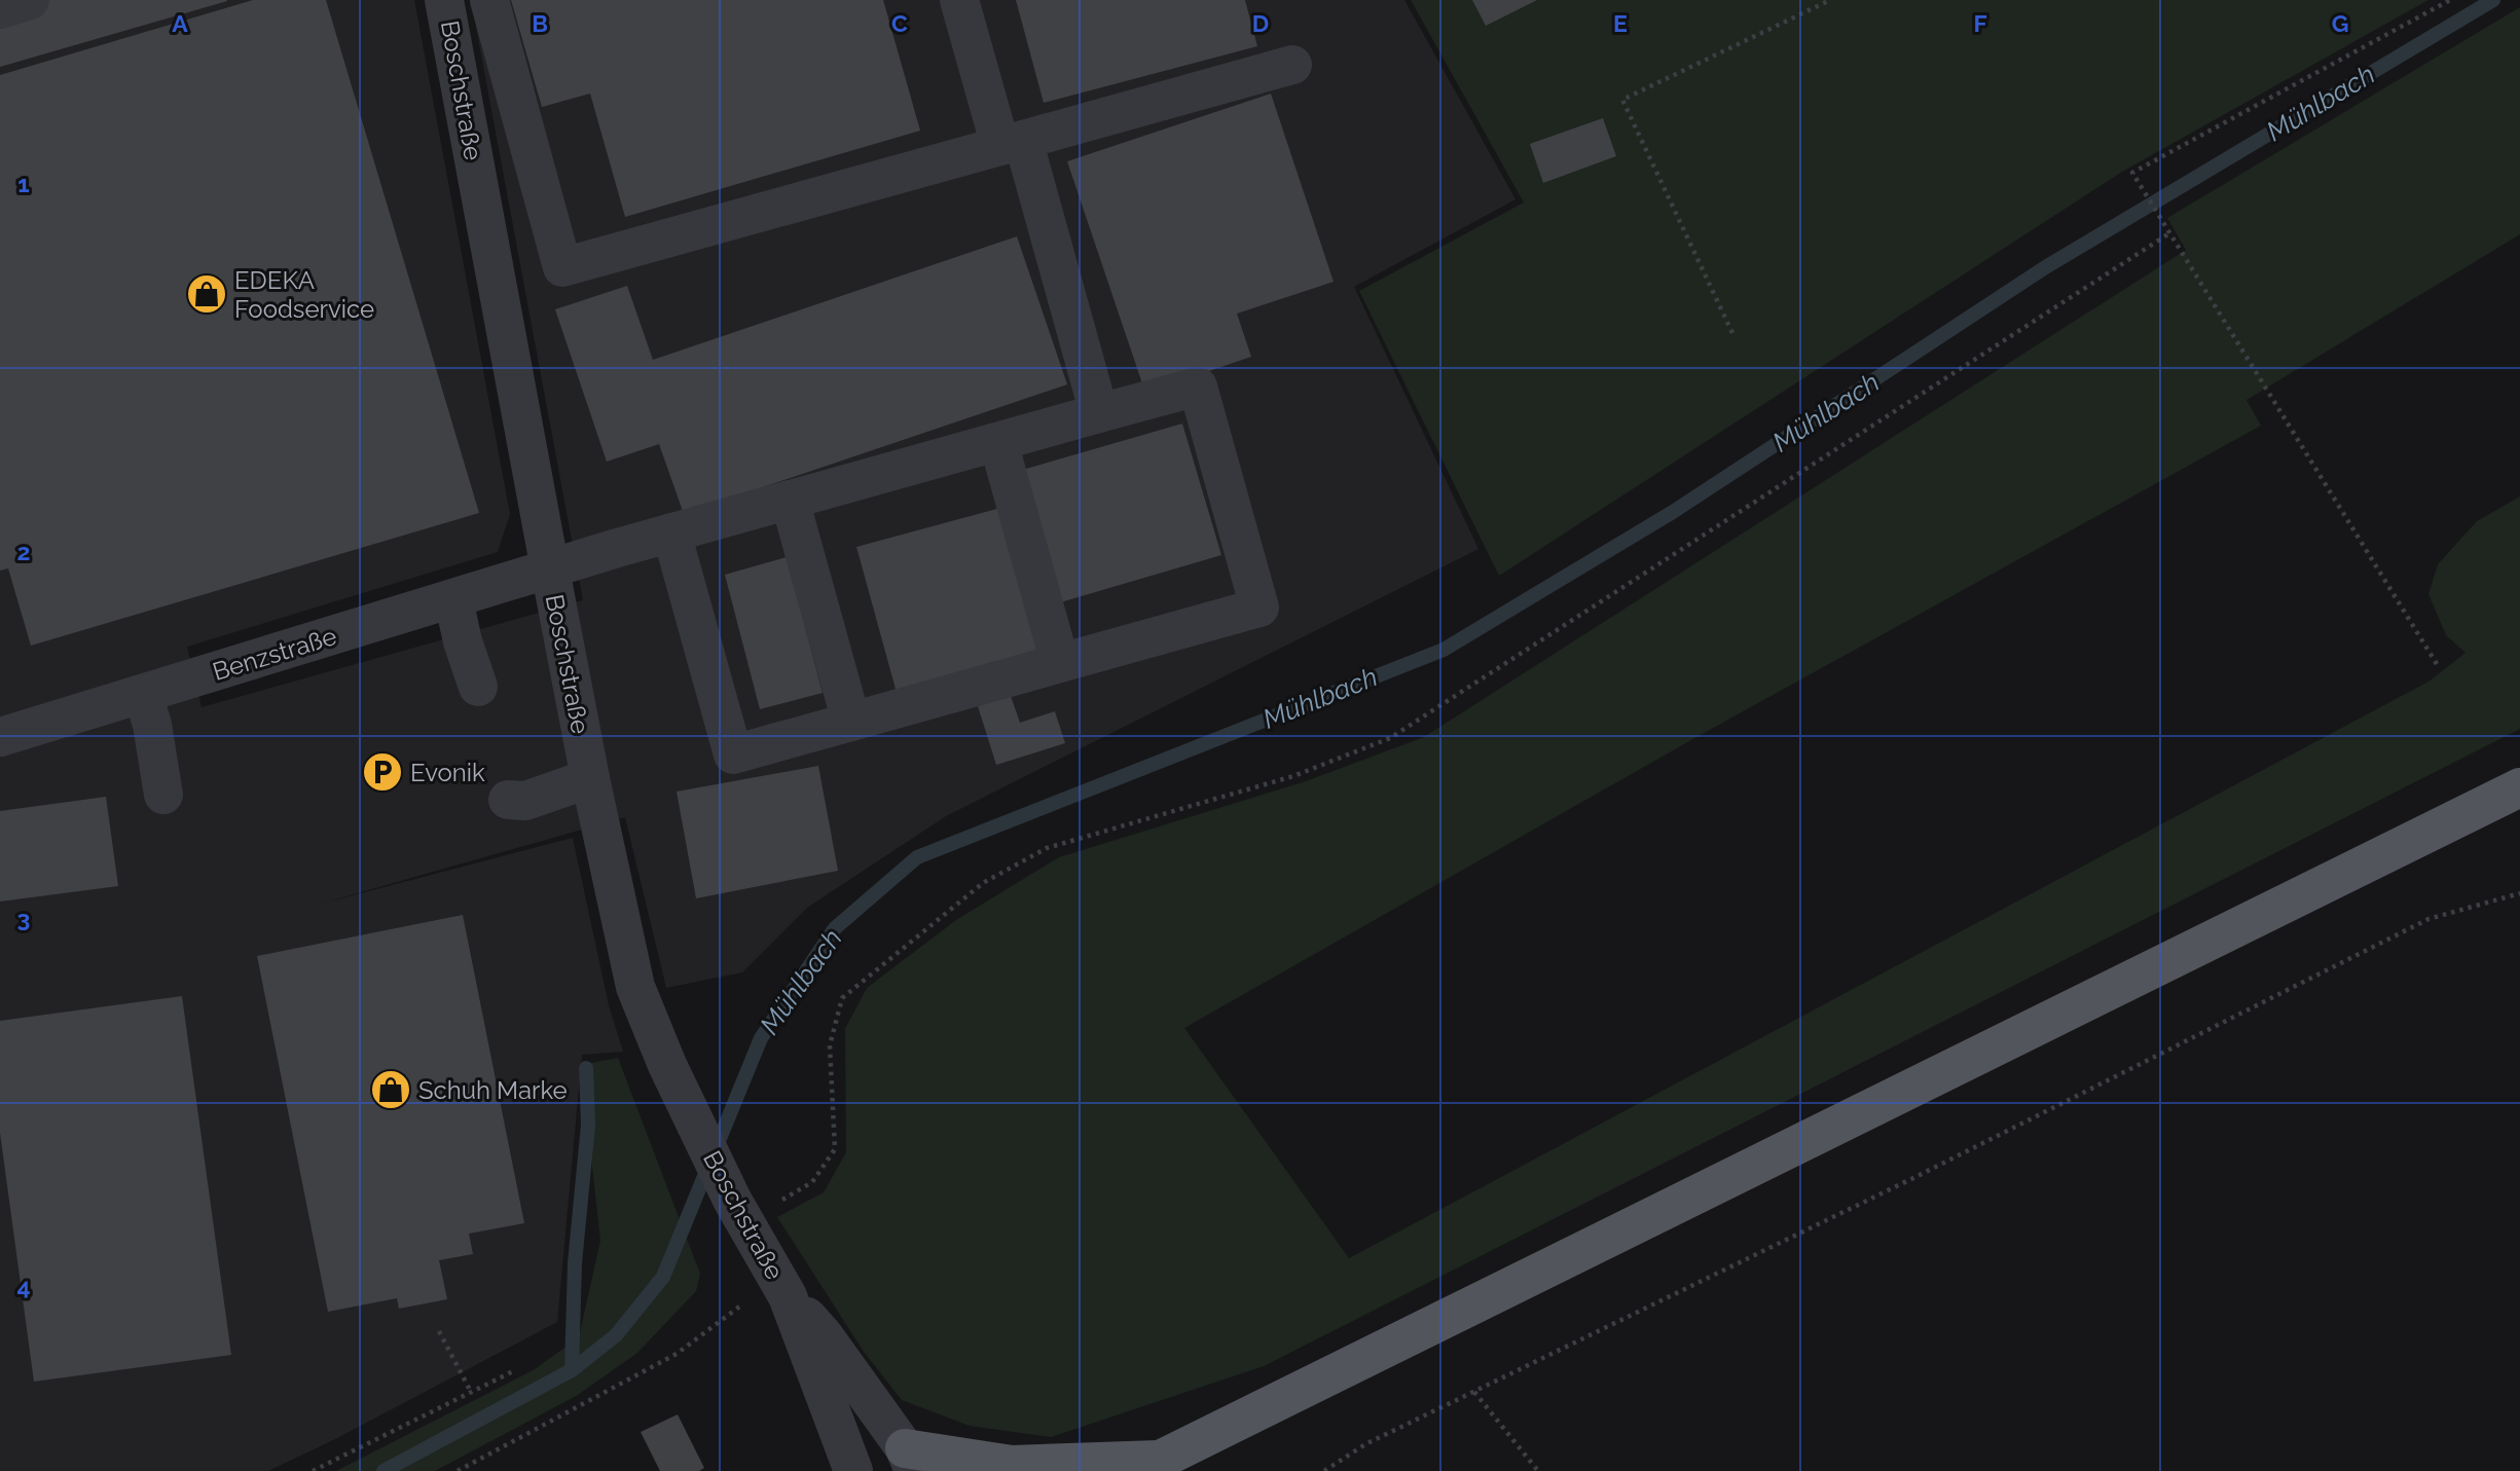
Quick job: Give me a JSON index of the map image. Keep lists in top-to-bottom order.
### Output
{
  "streets": {
    "street": ["Boschstraße", "Benzstraße"]
  },
  "crossings": [
    ["Boschstraße", "Benzstraße"]
  ],
  "water": ["Mühlbach"],
  "places": {
    "shop": ["EDEKA Foodservice", "Schuh Marke"],
    "parking": ["Evonik"]
  },
  "grid": {
    "columns": [
      "A",
      "B",
      "C",
      "D",
      "E",
      "F",
      "G"
    ],
    "rows": [
      "1",
      "2",
      "3",
      "4"
    ]
  }
}
